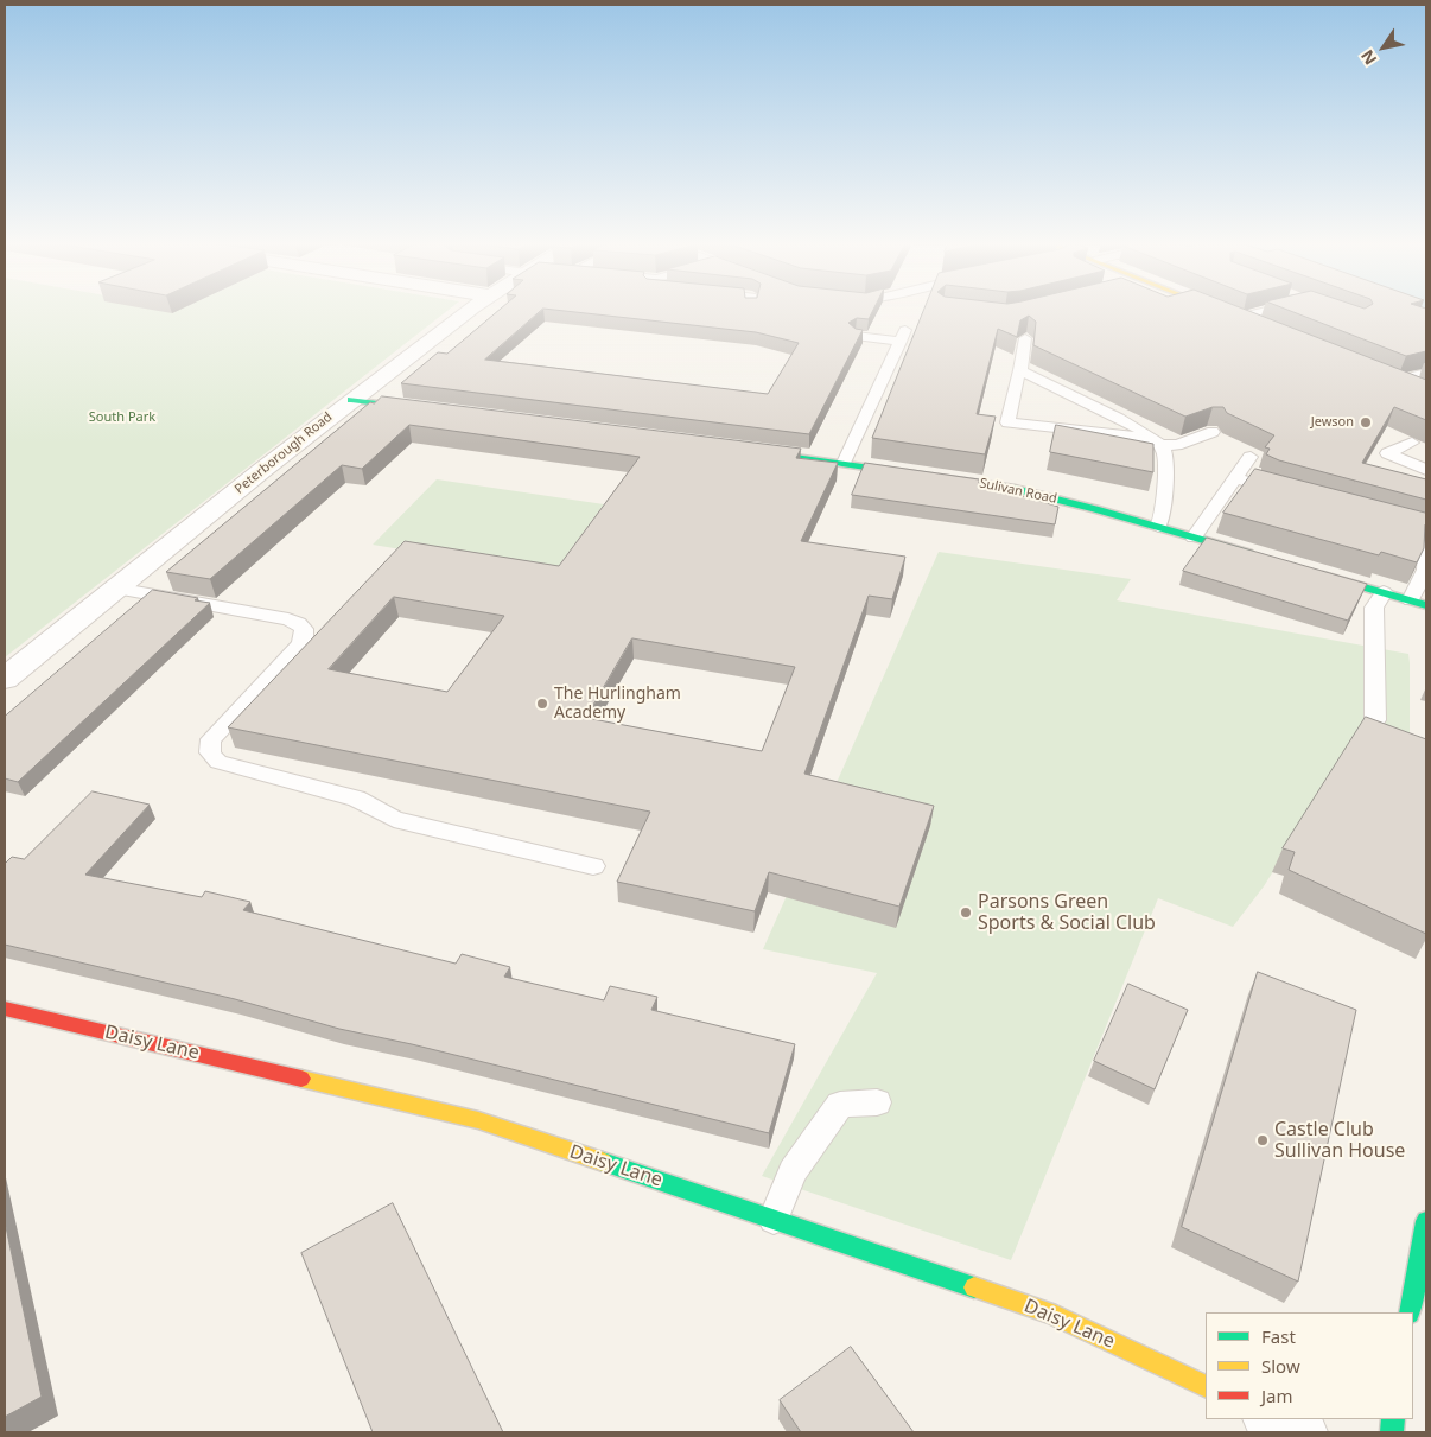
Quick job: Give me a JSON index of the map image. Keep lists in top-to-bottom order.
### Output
{
  "streets": {
    "street": ["Peterborough Road", "Sulivan Road", "Daisy Lane"]
  },
  "parks": ["South Park"],
  "places": [
    "Jewson",
    "The Hurlingham Academy",
    "Parsons Green Sports & Social Club",
    "Castle Club Sullivan House"
  ],
  "legend": ["Fast", "Slow", "Jam"],
  "north": "bottom left"
}
